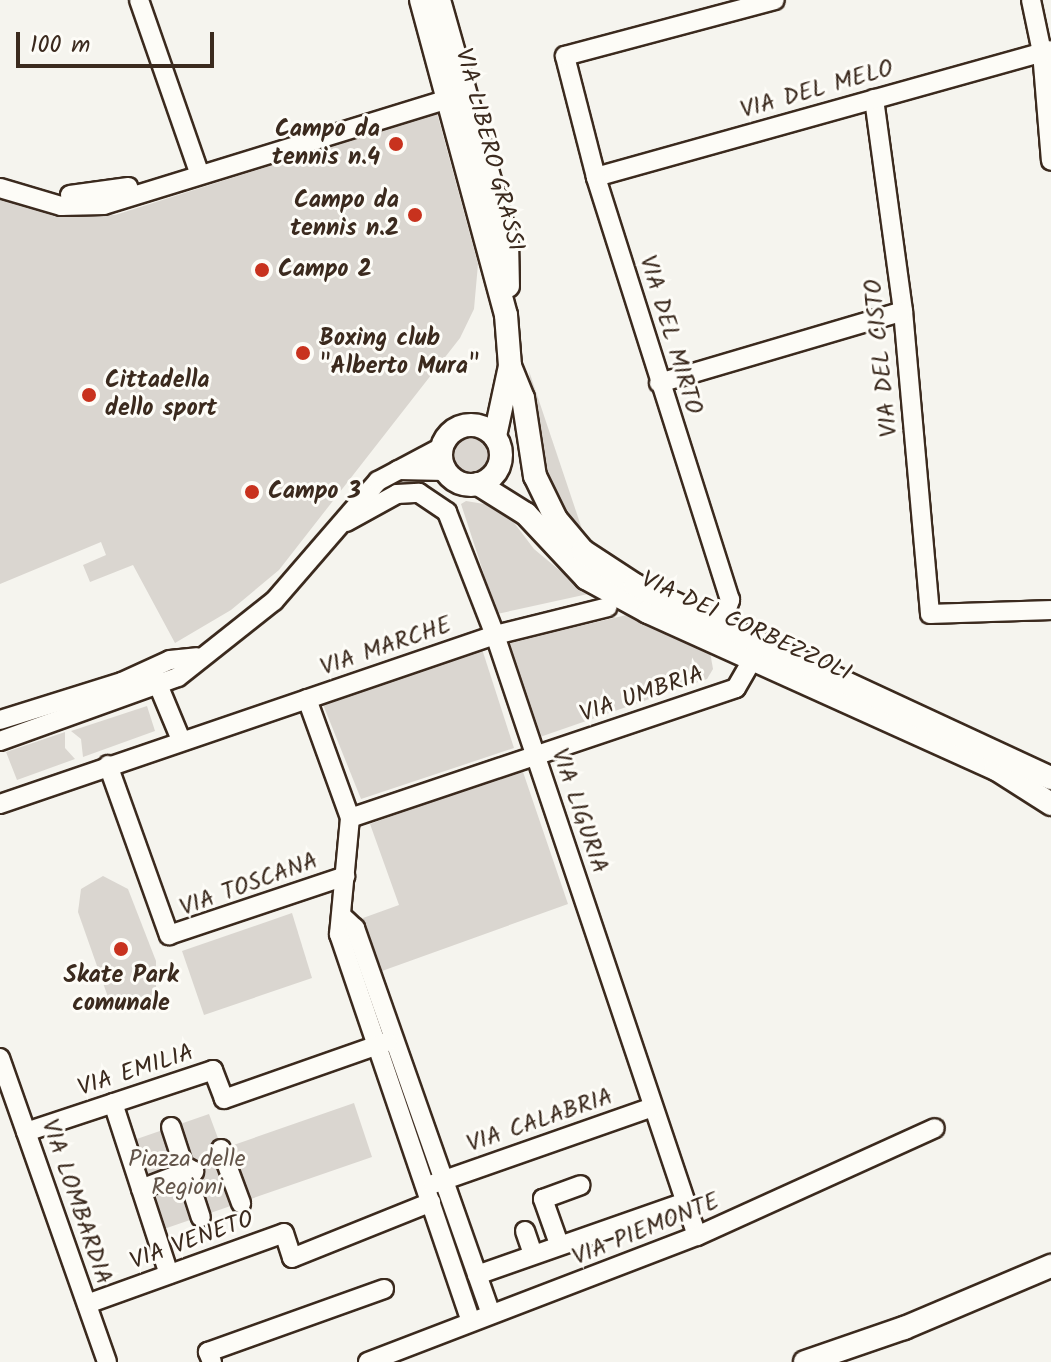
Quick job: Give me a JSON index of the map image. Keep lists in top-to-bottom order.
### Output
{
  "streets": {
    "main road": ["VIA LIBERO GRASSI", "VIA DEI CORBEZZOLI"],
    "street": [
      "VIA DEL MELO",
      "VIA DEL MIRTO",
      "VIA DEL CISTO",
      "VIA MARCHE",
      "VIA UMBRIA",
      "VIA LIGURIA",
      "VIA TOSCANA",
      "VIA EMILIA",
      "VIA CALABRIA",
      "VIA LOMBARDIA",
      "VIA PIEMONTE",
      "VIA VENETO"
    ]
  },
  "crossings": [
    ["VIA DEL MELO", "VIA DEL MIRTO"],
    ["VIA DEL MELO", "VIA DEL CISTO"],
    ["VIA DEL MIRTO", "VIA DEI CORBEZZOLI"],
    ["VIA DEI CORBEZZOLI", "VIA UMBRIA"],
    ["VIA MARCHE", "VIA LIGURIA"],
    ["VIA MARCHE", "VIA TOSCANA"],
    ["VIA UMBRIA", "VIA LIGURIA"],
    ["VIA LIGURIA", "VIA CALABRIA"],
    ["VIA LIGURIA", "VIA PIEMONTE"],
    ["VIA EMILIA", "VIA LOMBARDIA"],
    ["VIA CALABRIA", "VIA VENETO"],
    ["VIA LOMBARDIA", "VIA VENETO"]
  ],
  "parks": ["Piazza delle Regioni"],
  "places": [
    "Campo da tennis n.4",
    "Campo da tennis n.2",
    "Campo 2",
    "Boxing club \"Alberto Mura\"",
    "Cittadella dello sport",
    "Campo 3",
    "Skate Park comunale"
  ],
  "scale_bar": "100 m"
}
